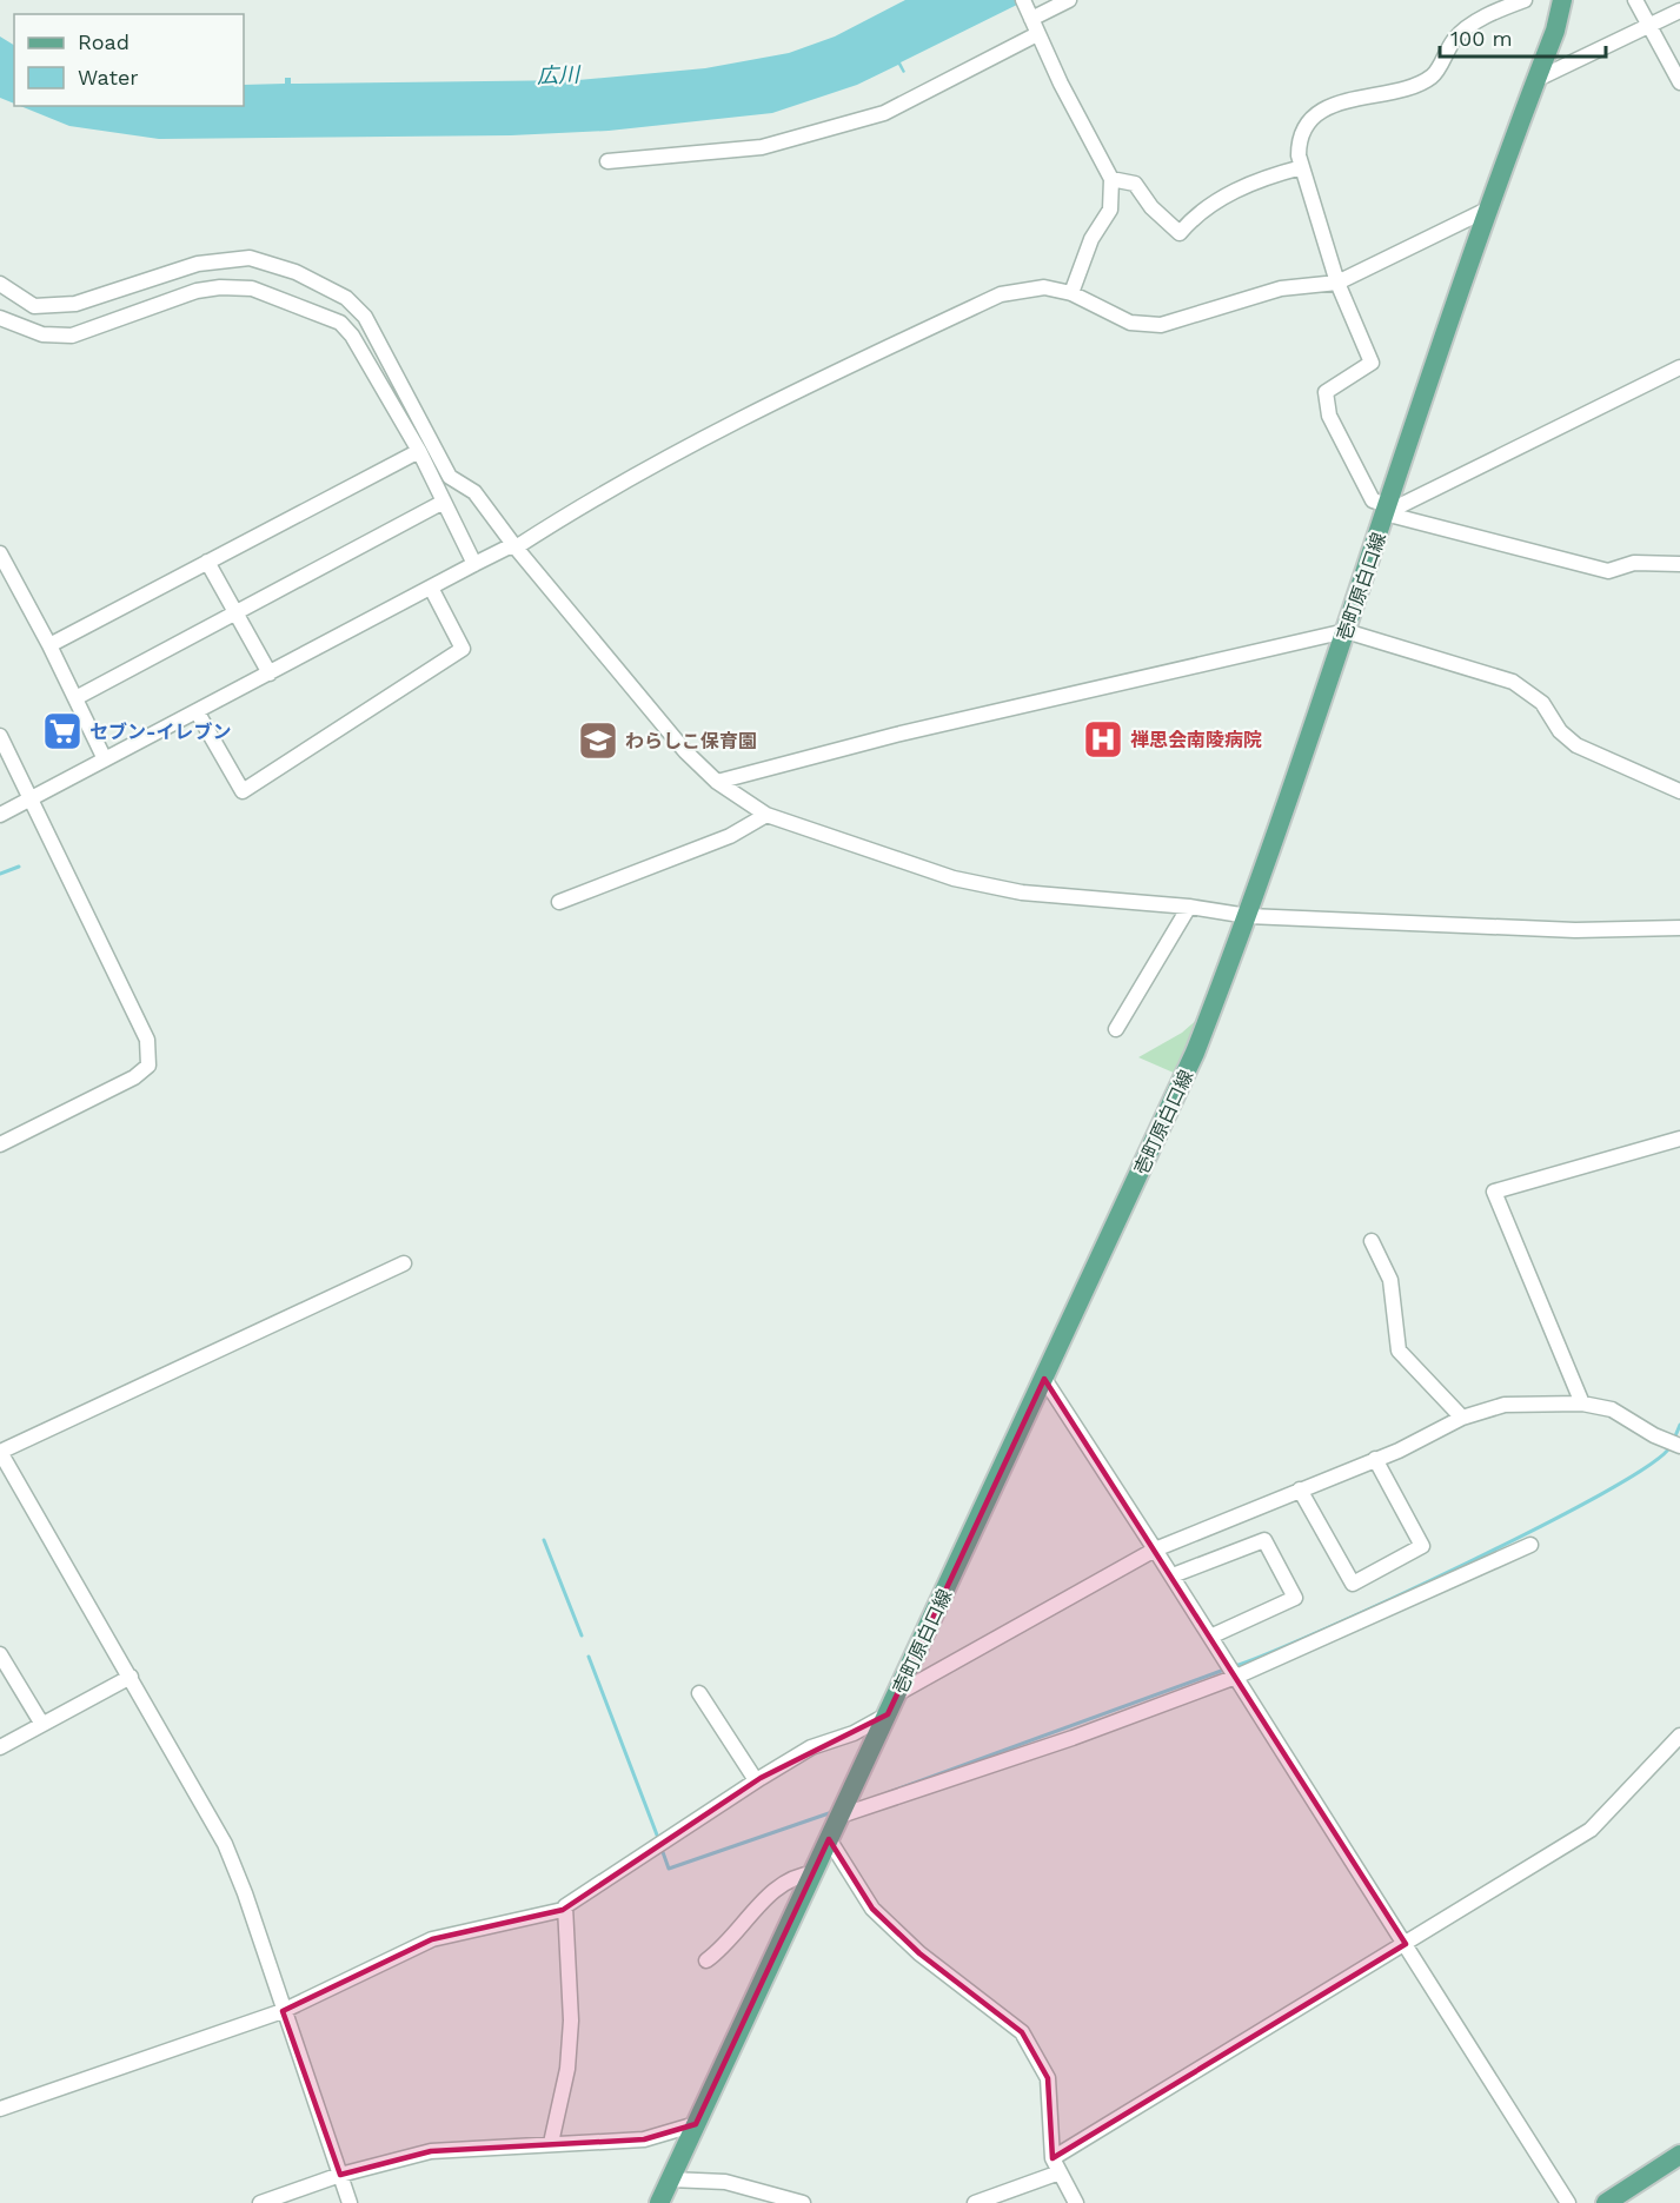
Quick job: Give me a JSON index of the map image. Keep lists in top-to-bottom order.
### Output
{
  "streets": {
    "main road": ["壱町原白口線"]
  },
  "water": ["広川"],
  "places": {
    "supermarket": ["セブン-イレブン"],
    "hospital": ["禅思会南陵病院"],
    "school or university": ["わらしこ保育園"]
  },
  "legend": ["Road", "Water"],
  "scale_bar": "100 m"
}
